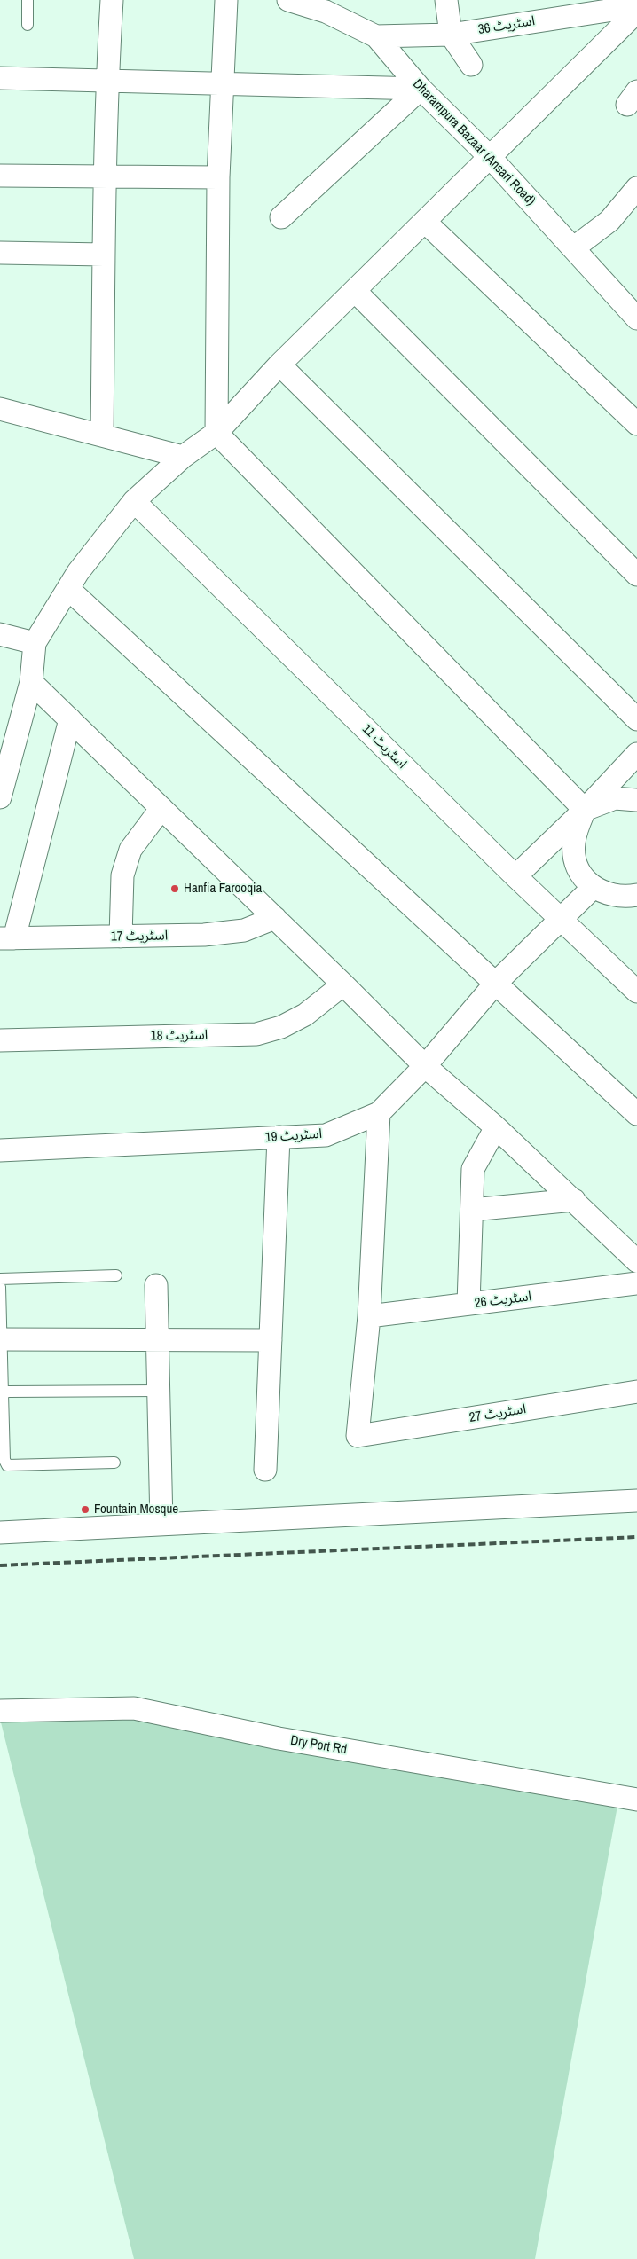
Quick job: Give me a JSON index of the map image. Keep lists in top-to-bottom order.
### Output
{
  "streets": {
    "street": [
      "اسٹریٹ 36",
      "Dharampura Bazaar (Ansari Road)",
      "اسٹریٹ 11",
      "اسٹریٹ 17",
      "اسٹریٹ 18",
      "اسٹریٹ 19",
      "اسٹریٹ 26",
      "اسٹریٹ 27",
      "Dry Port Rd"
    ]
  },
  "crossings": [
    ["اسٹریٹ 36", "Dharampura Bazaar (Ansari Road)"],
    ["اسٹریٹ 11", "اسٹریٹ 19"],
    ["اسٹریٹ 26", "اسٹریٹ 27"]
  ],
  "places": ["Hanfia Farooqia", "Fountain Mosque"]
}
